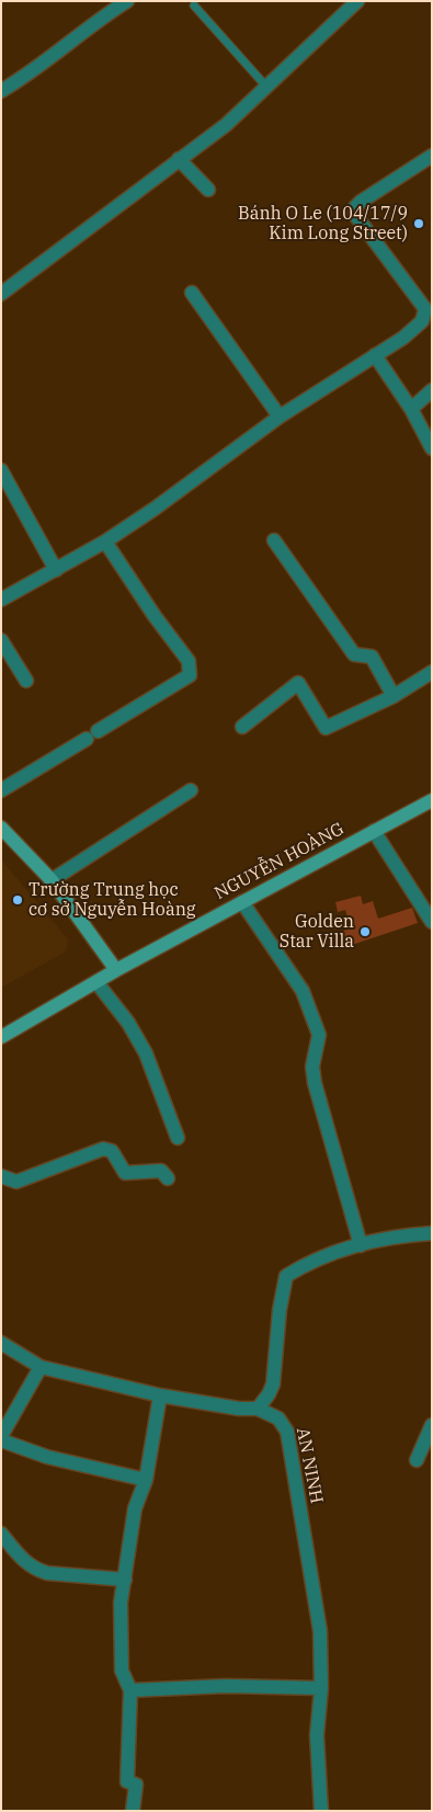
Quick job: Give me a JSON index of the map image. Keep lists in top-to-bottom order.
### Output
{
  "streets": {
    "street": ["NGUYỄN HOÀNG", "AN NINH"]
  },
  "places": ["Bánh O Le (104/17/9 Kim Long Street)", "Trường Trung học cơ sở Nguyễn Hoàng", "Golden Star Villa"]
}
